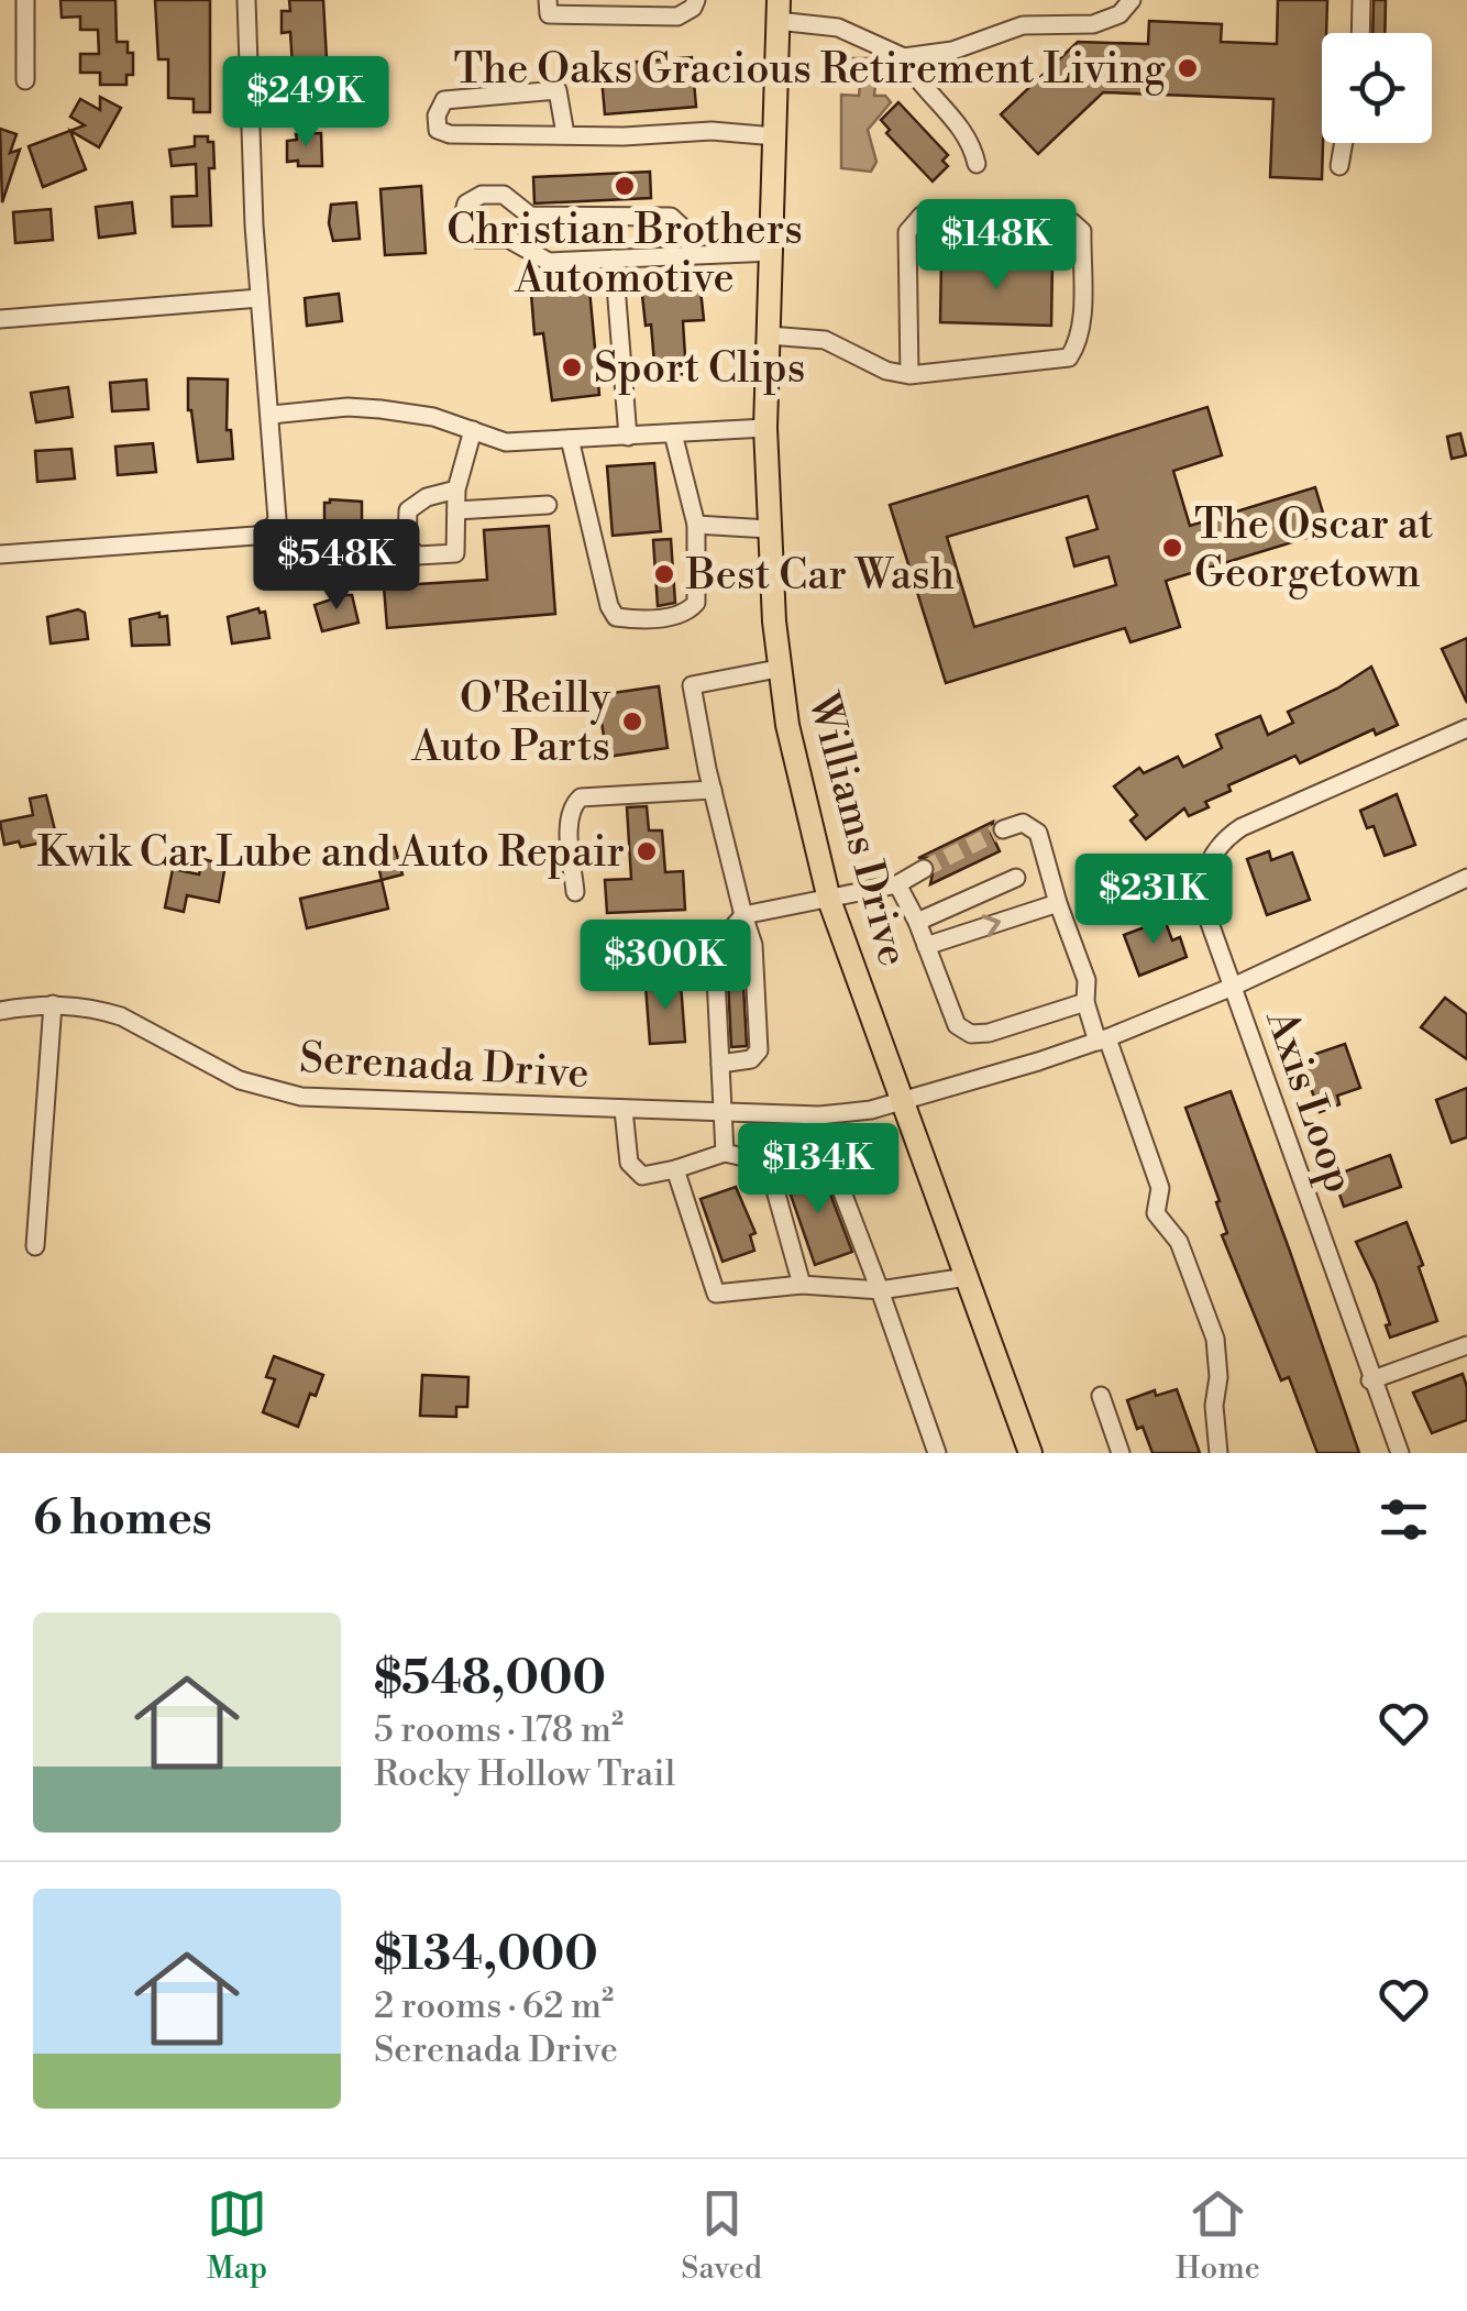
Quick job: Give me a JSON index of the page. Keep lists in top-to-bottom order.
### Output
{
  "streets": {
    "main road": ["Williams Drive"],
    "street": ["Serenada Drive", "Axis Loop"]
  },
  "crossings": [
    ["Williams Drive", "Serenada Drive"],
    ["Serenada Drive", "Axis Loop"]
  ],
  "places": [
    "The Oaks Gracious Retirement Living",
    "Christian Brothers Automotive",
    "Sport Clips",
    "The Oscar at Georgetown",
    "Best Car Wash",
    "O'Reilly Auto Parts",
    "Kwik Car Lube and Auto Repair"
  ],
  "page": {
    "price": [
      "$249K",
      "$148K",
      "$548K",
      "$231K",
      "$300K",
      "$134K"
    ],
    "heading": "6 homes",
    "list": [
      {
        "name": "$548,000",
        "note": "5 rooms · 178 m² · Rocky Hollow Trail"
      },
      {
        "name": "$134,000",
        "note": "2 rooms · 62 m² · Serenada Drive"
      }
    ],
    "tabs": ["Map", "Saved", "Home"]
  }
}
